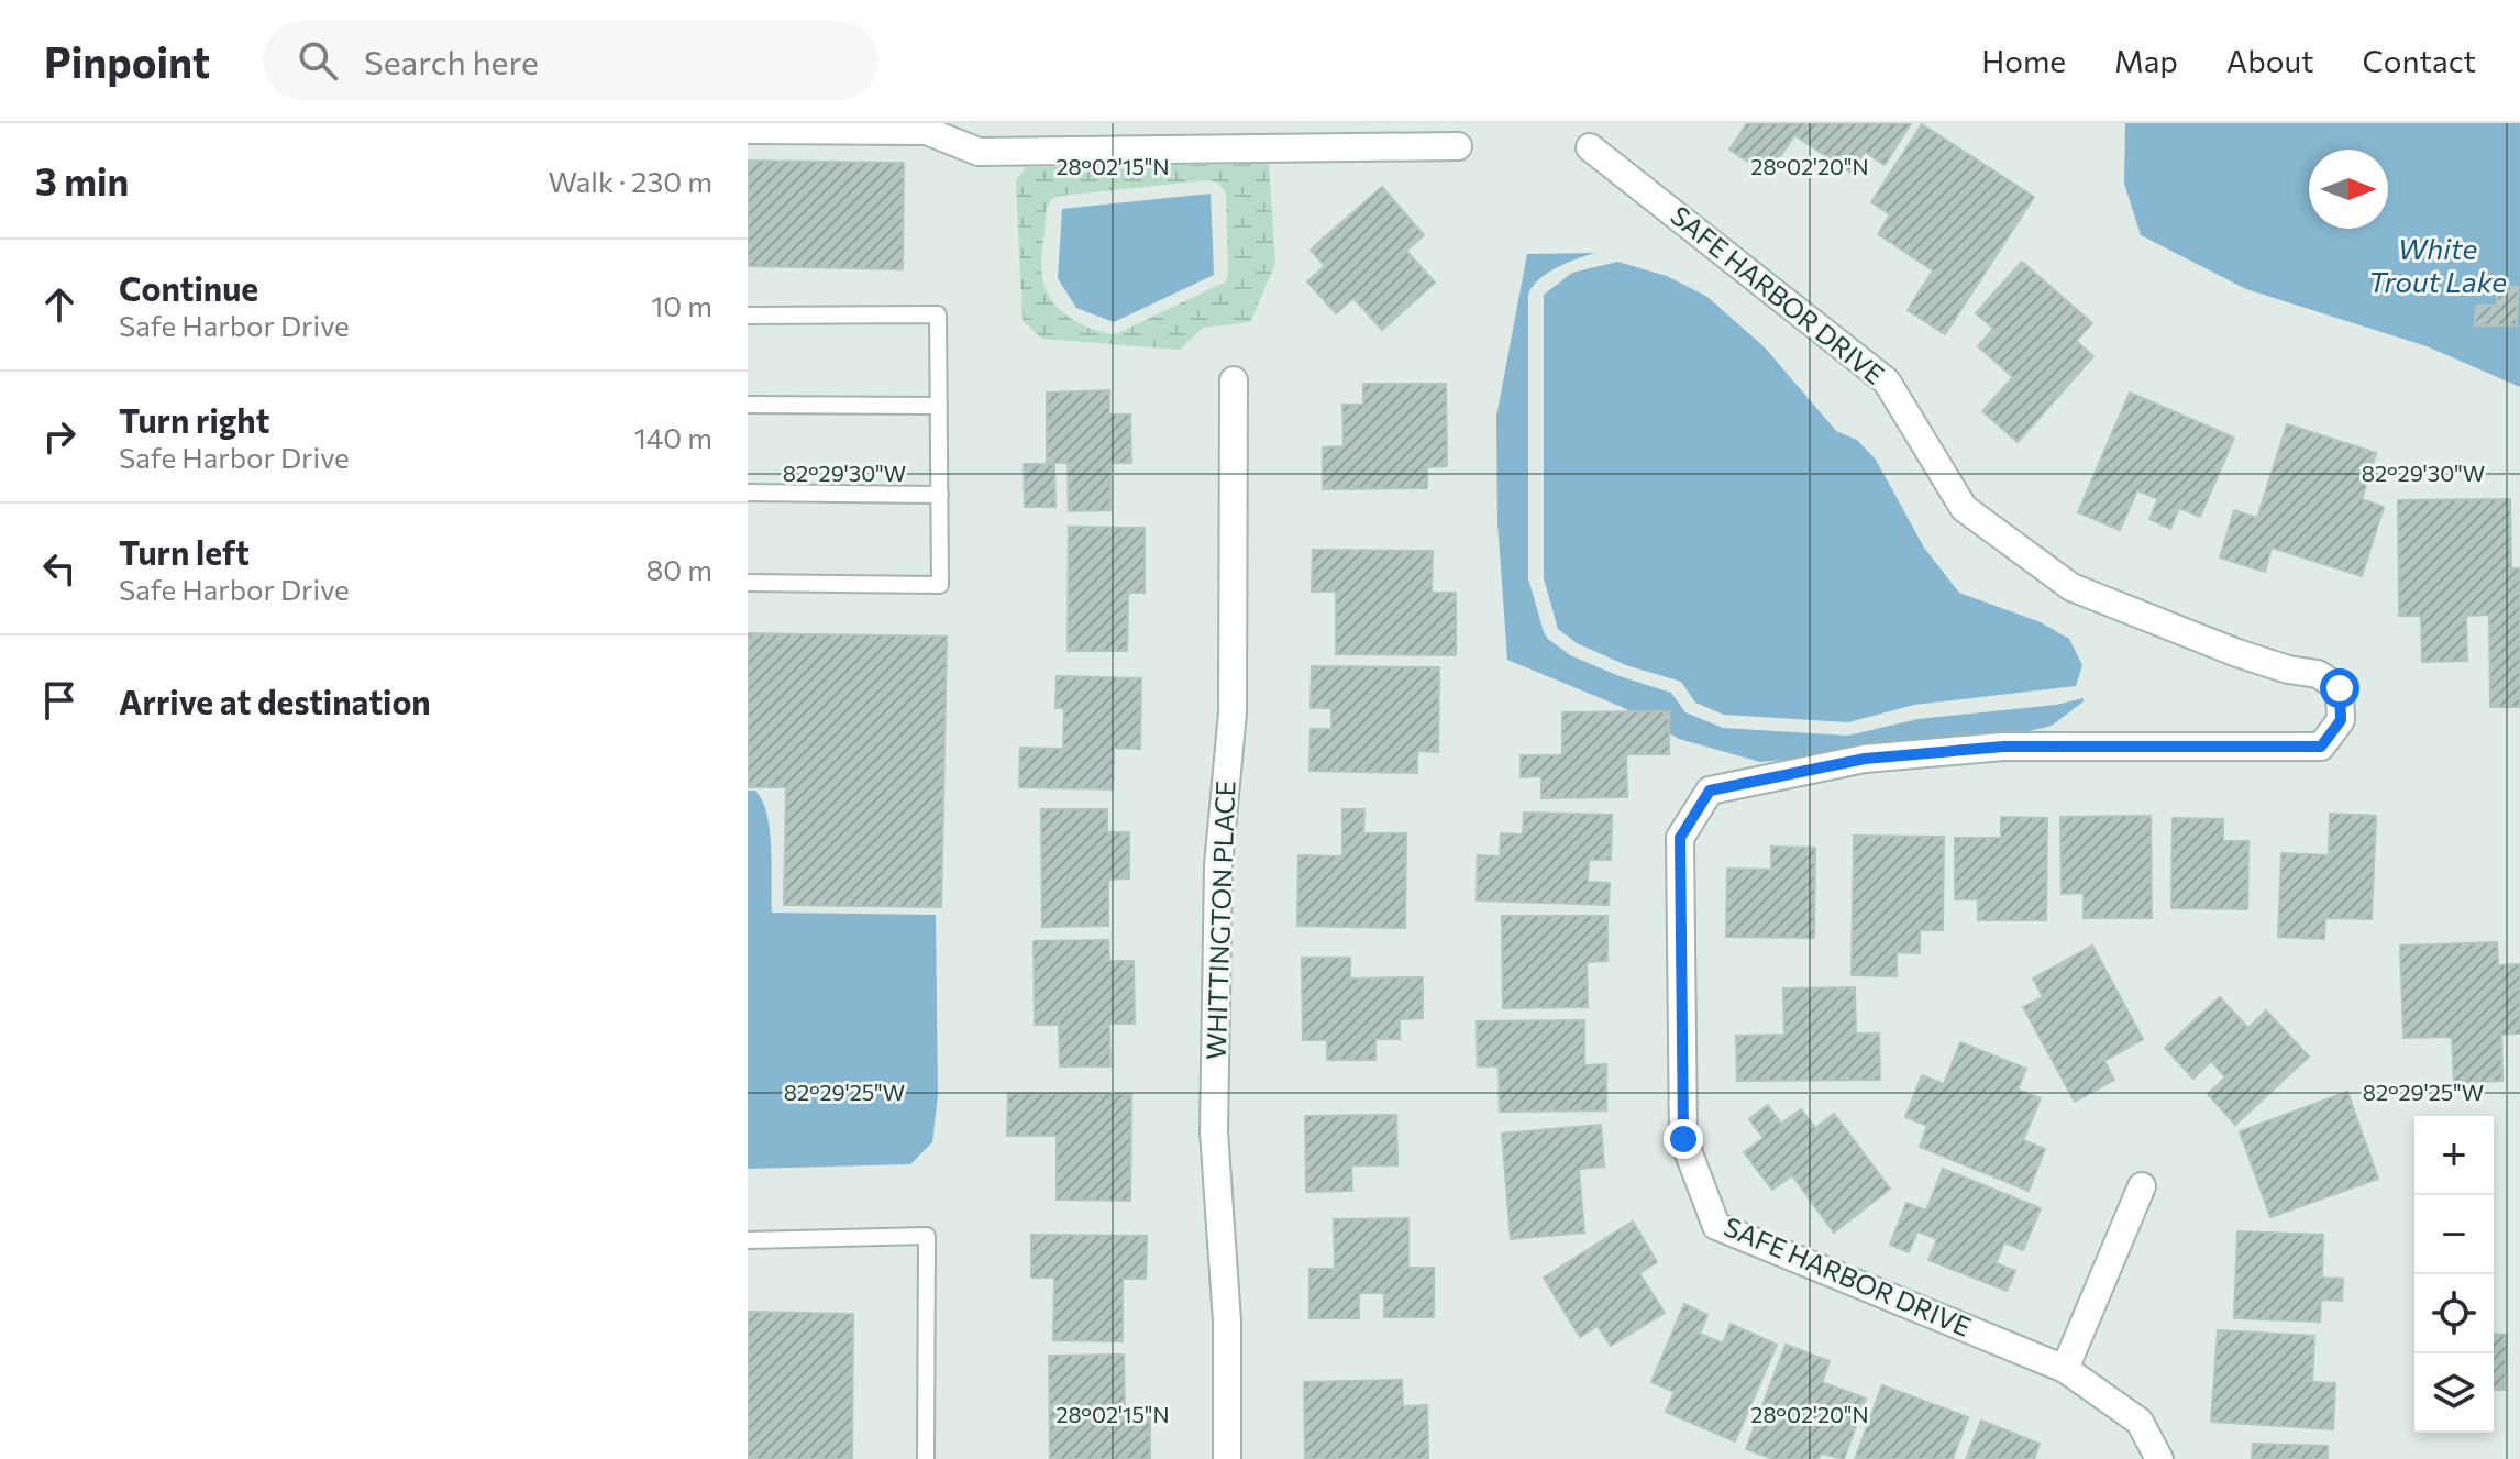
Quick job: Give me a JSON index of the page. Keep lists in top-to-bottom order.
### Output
{
  "streets": {
    "street": ["SAFE HARBOR DRIVE", "WHITTINGTON PLACE"]
  },
  "water": ["White Trout Lake"],
  "north": "right",
  "page": {
    "header": "Pinpoint",
    "search": "Search here",
    "nav": [
      "Home",
      "Map",
      "About",
      "Contact"
    ],
    "heading": ["3 min", "Walk · 230 m"],
    "list": [
      ["Continue", "Safe Harbor Drive", "10 m"],
      ["Turn right", "Safe Harbor Drive", "140 m"],
      ["Turn left", "Safe Harbor Drive", "80 m"],
      "Arrive at destination"
    ],
    "map_buttons": ["+", "−"]
  },
  "coordinates": [
    "28°02'15\"N",
    "28°02'20\"N",
    "82°29'30\"W",
    "82°29'25\"W"
  ]
}
